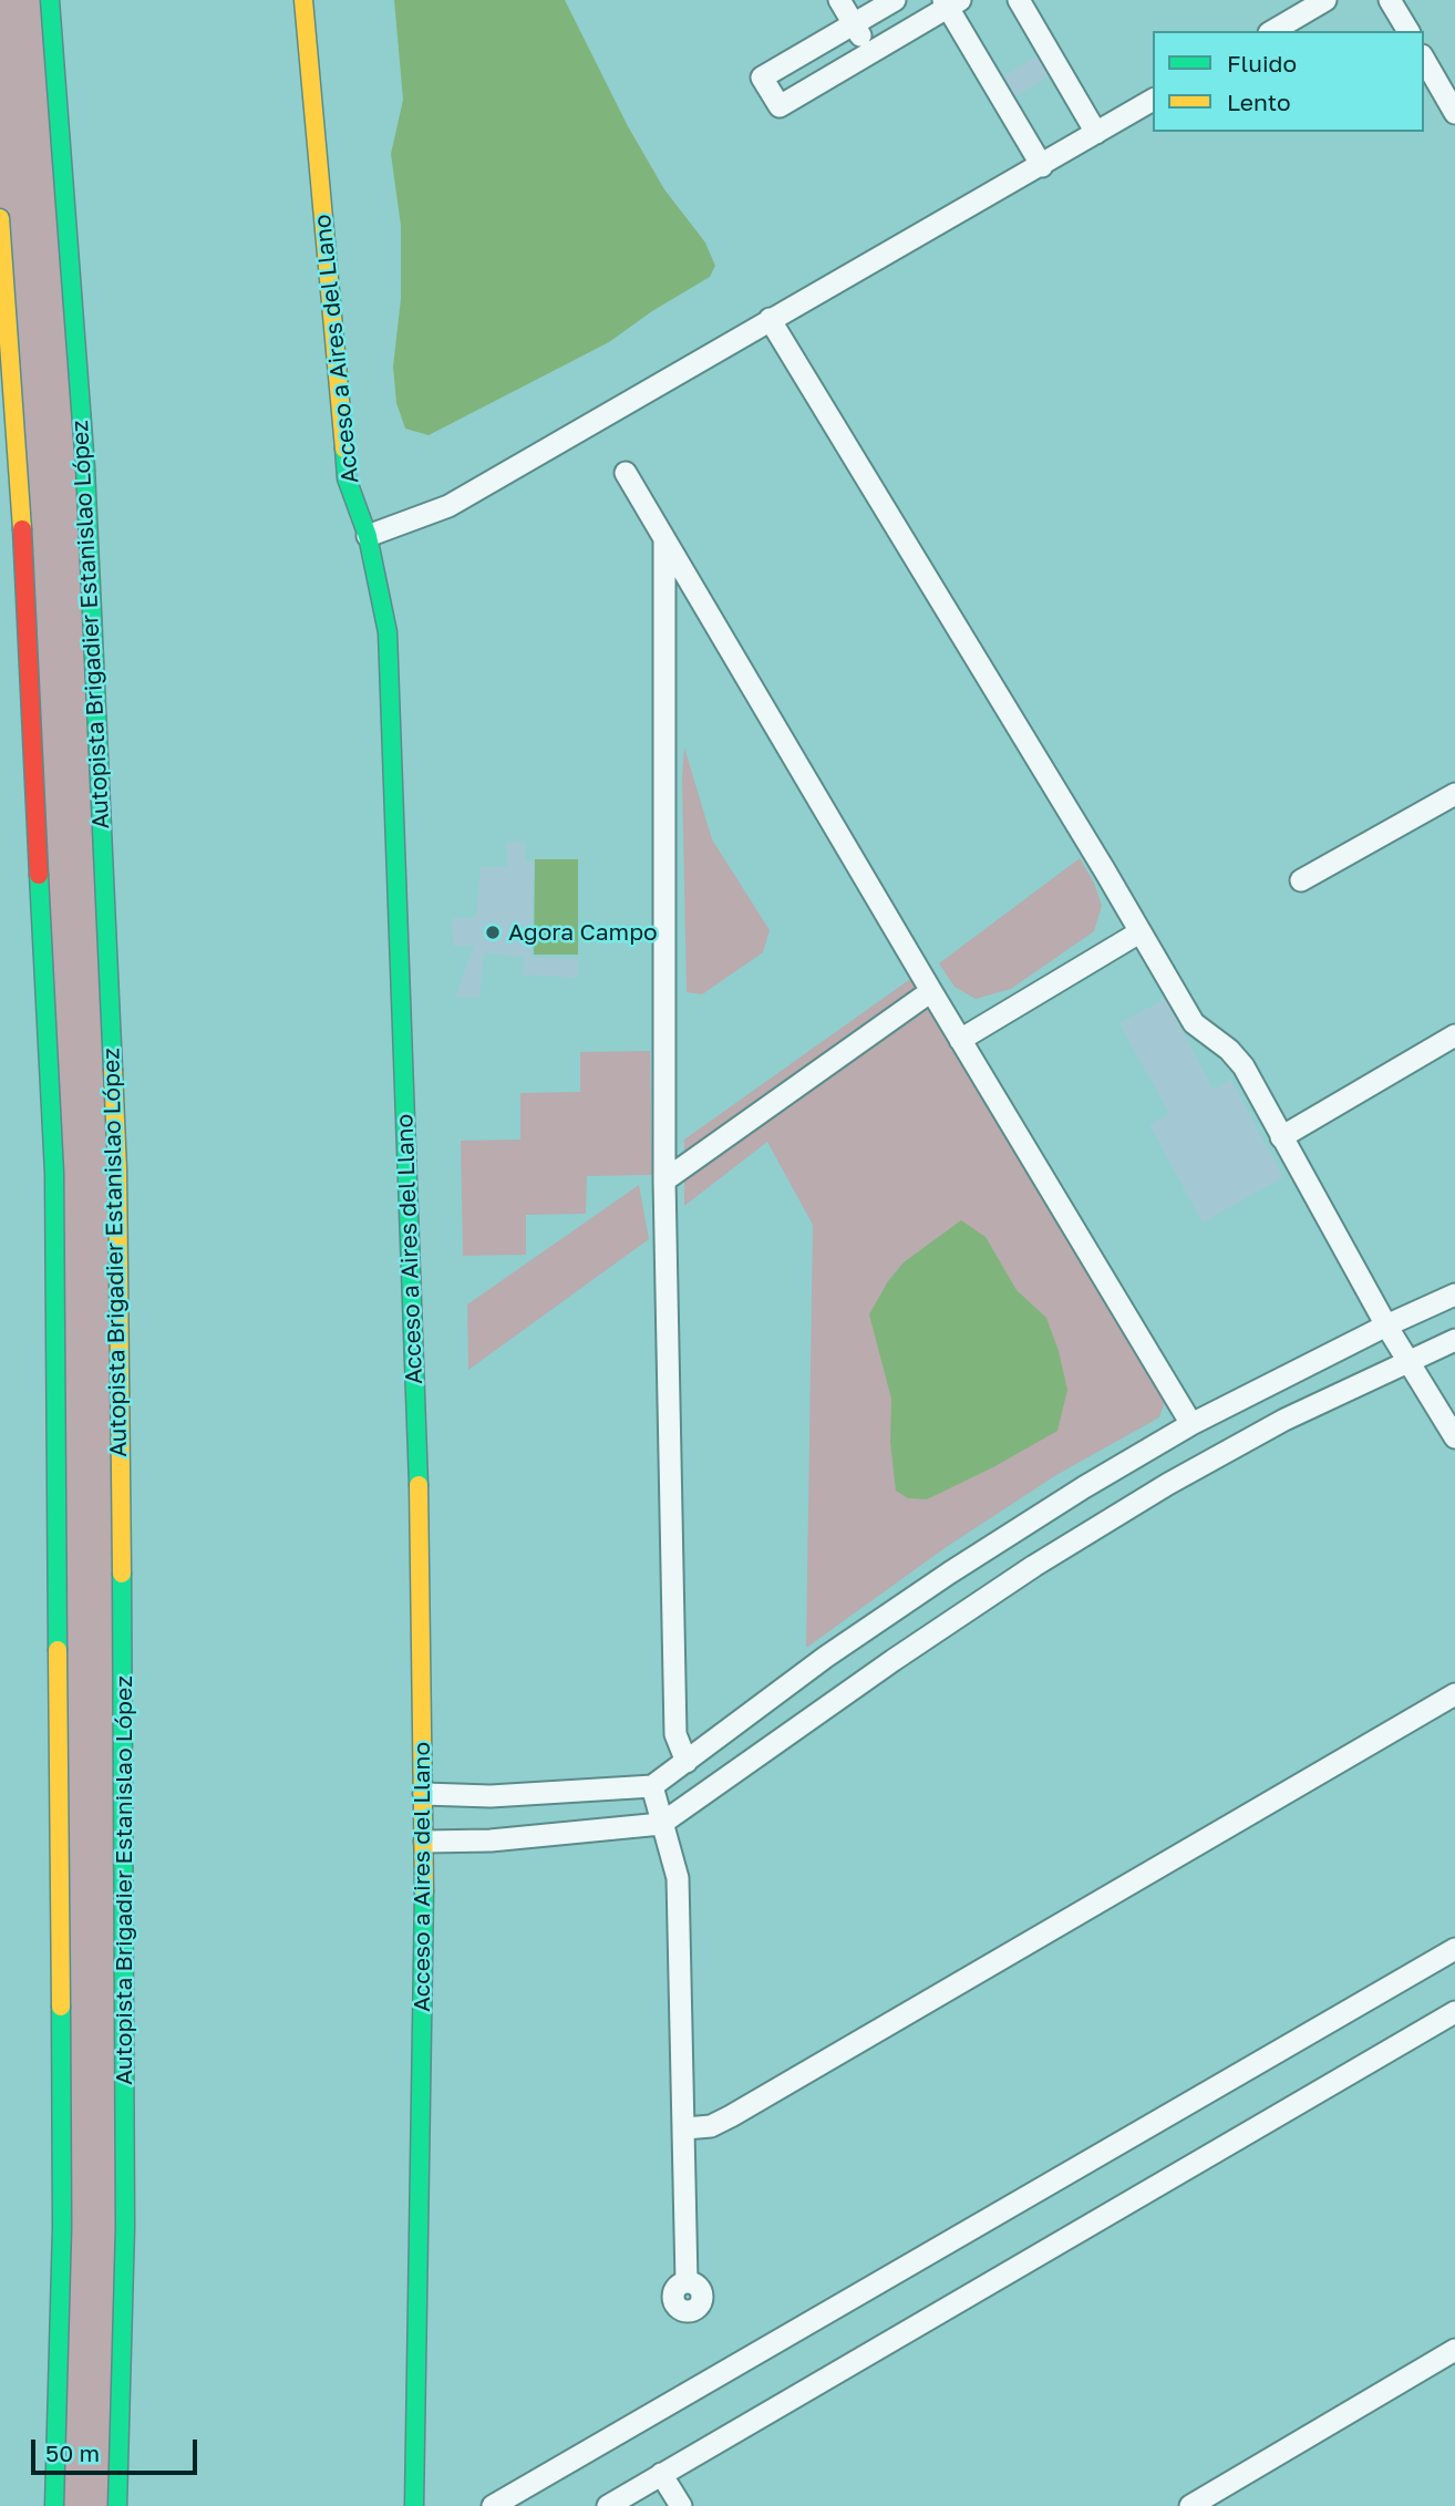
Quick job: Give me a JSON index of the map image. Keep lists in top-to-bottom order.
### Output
{
  "streets": {
    "main road": ["Acceso a Aires del Llano", "Autopista Brigadier Estanislao López"]
  },
  "places": ["Agora Campo"],
  "legend": ["Fluido", "Lento"],
  "scale_bar": "50 m"
}
